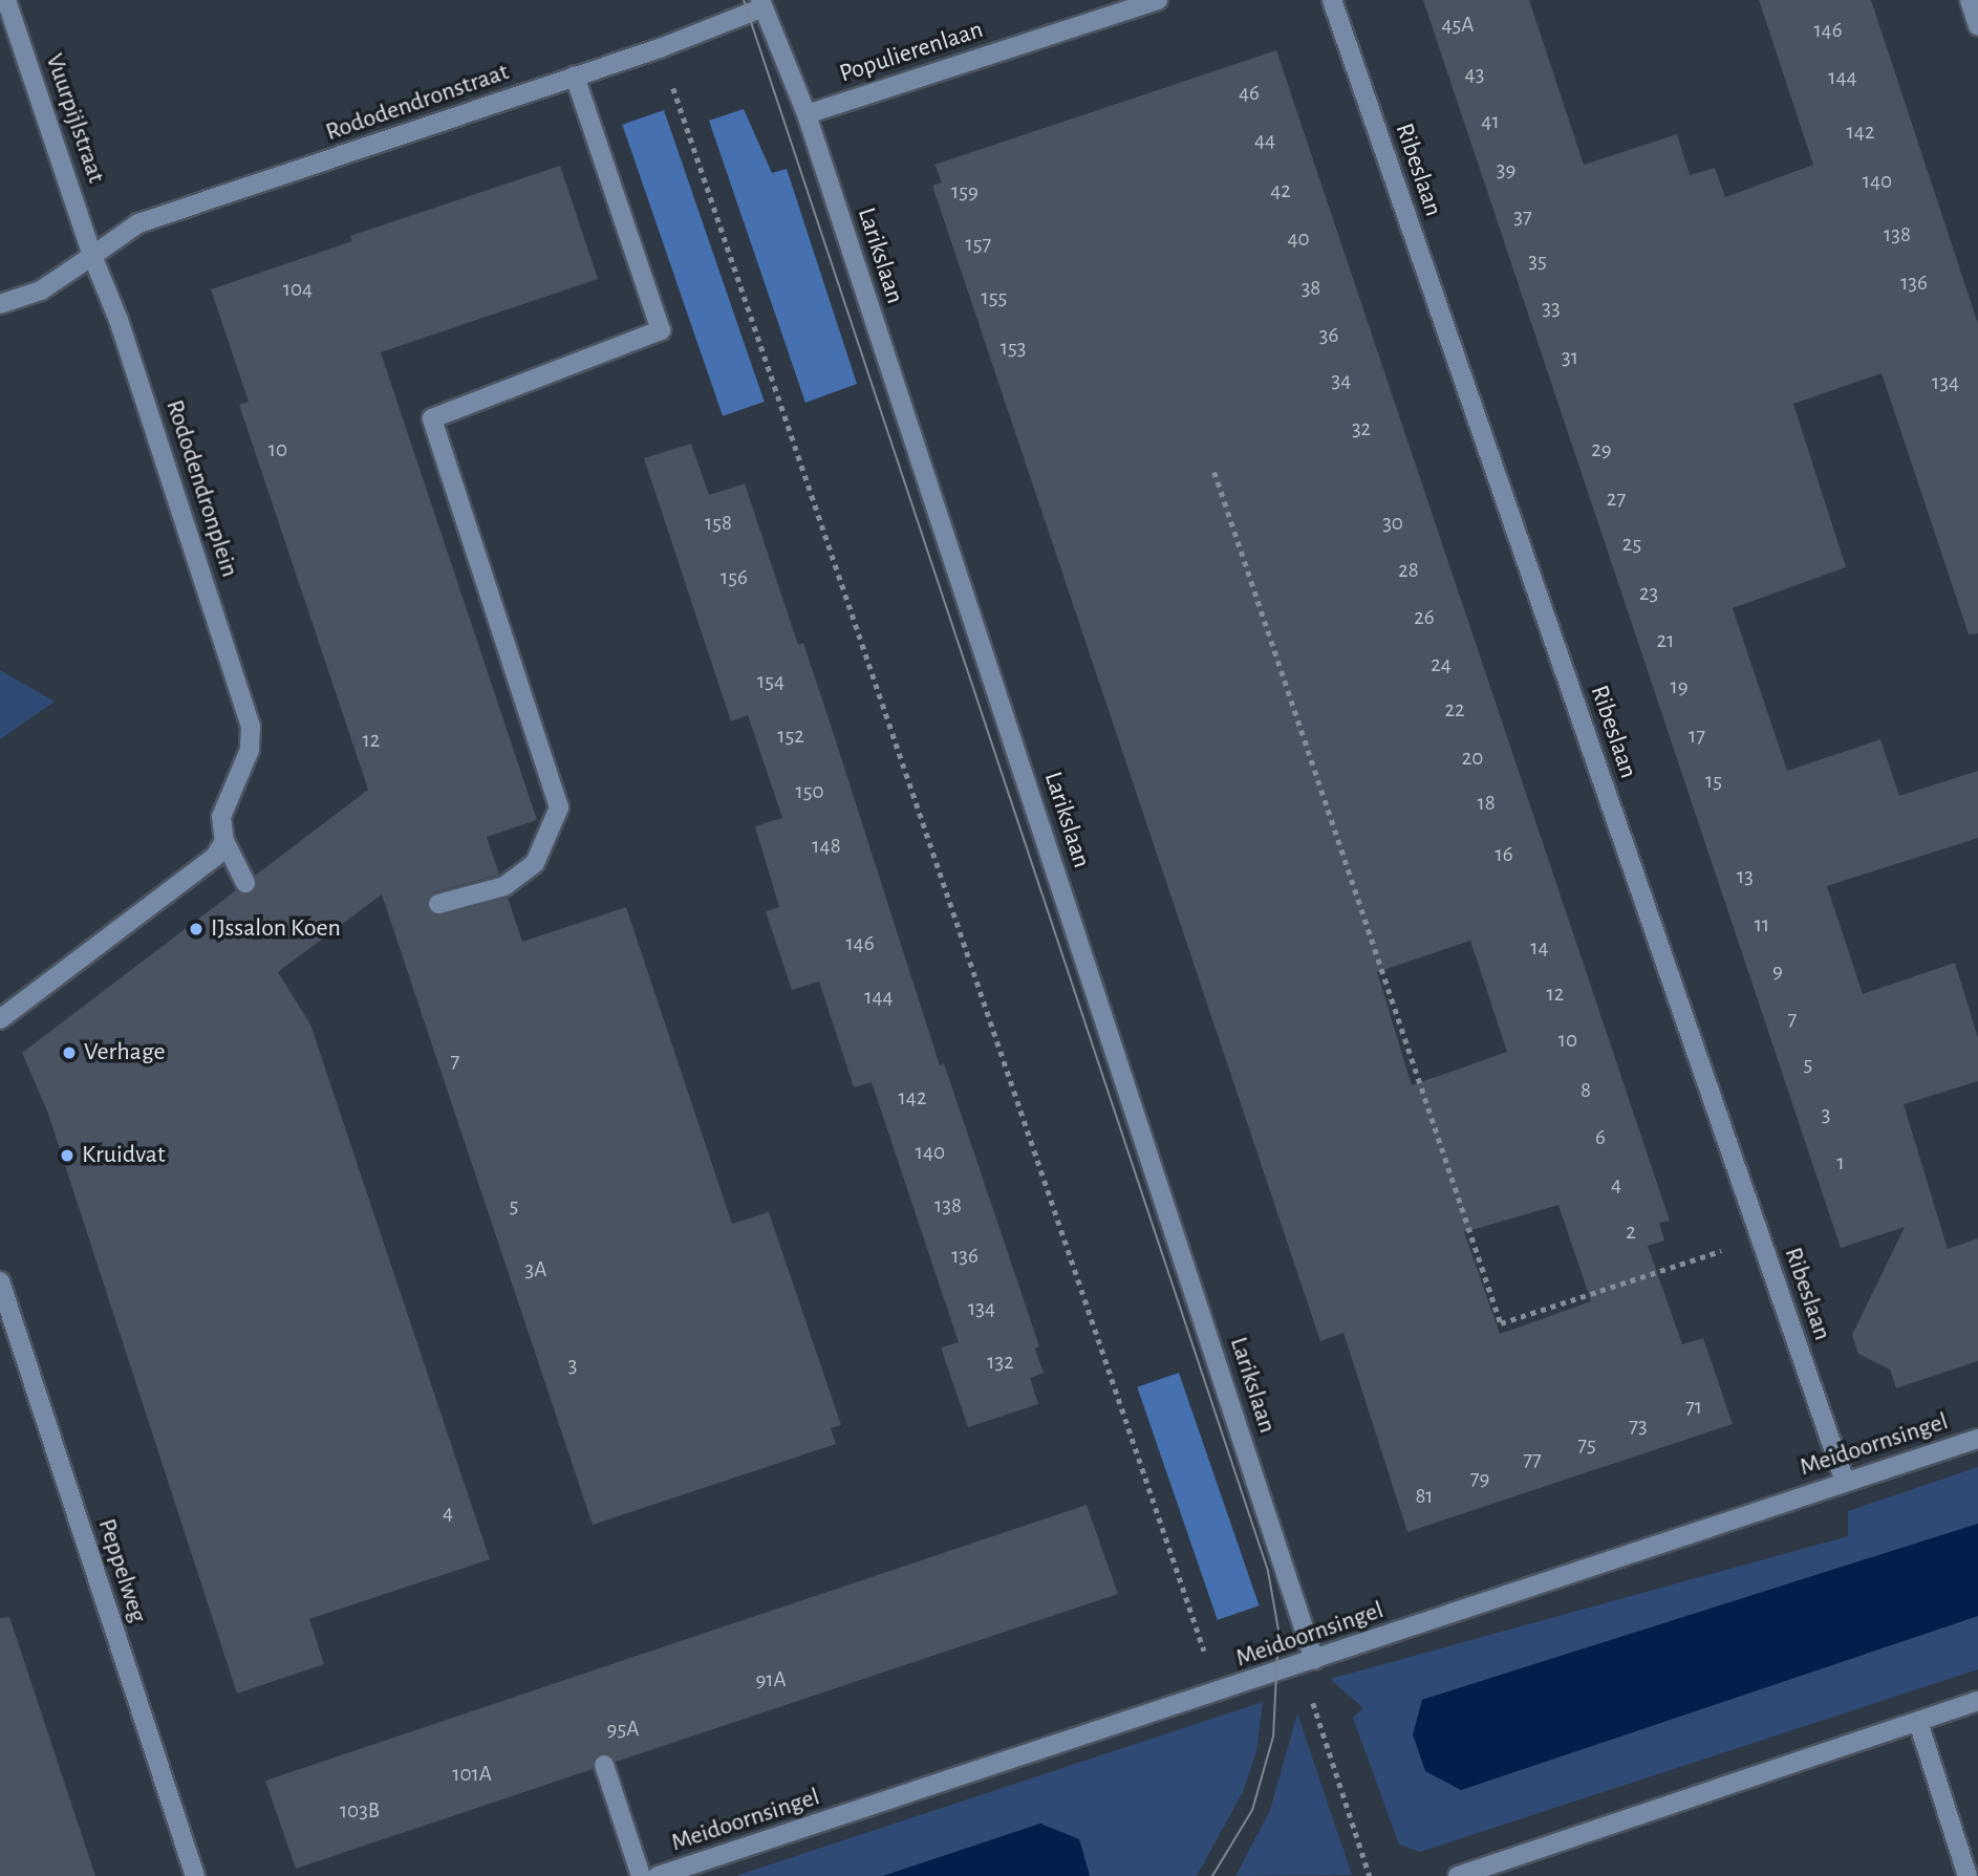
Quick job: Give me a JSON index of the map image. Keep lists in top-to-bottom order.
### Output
{
  "streets": {
    "street": [
      "Populierenlaan",
      "Rododendronstraat",
      "Vuurpijlstraat",
      "Ribeslaan",
      "Larikslaan",
      "Rododendronplein",
      "Meidoornsingel",
      "Peppelweg"
    ]
  },
  "crossings": [
    ["Populierenlaan", "Larikslaan"],
    ["Rododendronstraat", "Vuurpijlstraat"],
    ["Rododendronstraat", "Larikslaan"],
    ["Rododendronstraat", "Rododendronplein"],
    ["Vuurpijlstraat", "Rododendronplein"],
    ["Ribeslaan", "Meidoornsingel"],
    ["Larikslaan", "Meidoornsingel"]
  ],
  "places": ["IJssalon Koen", "Verhage", "Kruidvat"],
  "house_numbers": [
    "45A",
    "146",
    "43",
    "144",
    "46",
    "41",
    "142",
    "44",
    "39",
    "140",
    "42",
    "159",
    "37",
    "138",
    "40",
    "157",
    "35",
    "136",
    "38",
    "104",
    "155",
    "33",
    "36",
    "153",
    "31",
    "34",
    "134",
    "32",
    "10",
    "29",
    "27",
    "158",
    "30",
    "25",
    "28",
    "156",
    "23",
    "26",
    "21",
    "24",
    "154",
    "19",
    "22",
    "152",
    "17",
    "12",
    "20",
    "15",
    "150",
    "18",
    "148",
    "16",
    "13",
    "11",
    "146",
    "14",
    "9",
    "12",
    "144",
    "7",
    "10",
    "7",
    "5",
    "8",
    "142",
    "3",
    "6",
    "140",
    "1",
    "4",
    "5",
    "138",
    "2",
    "136",
    "3A",
    "134",
    "132",
    "3",
    "71",
    "73",
    "75",
    "77",
    "79",
    "81",
    "4",
    "91A",
    "95A",
    "101A",
    "103B"
  ]
}
